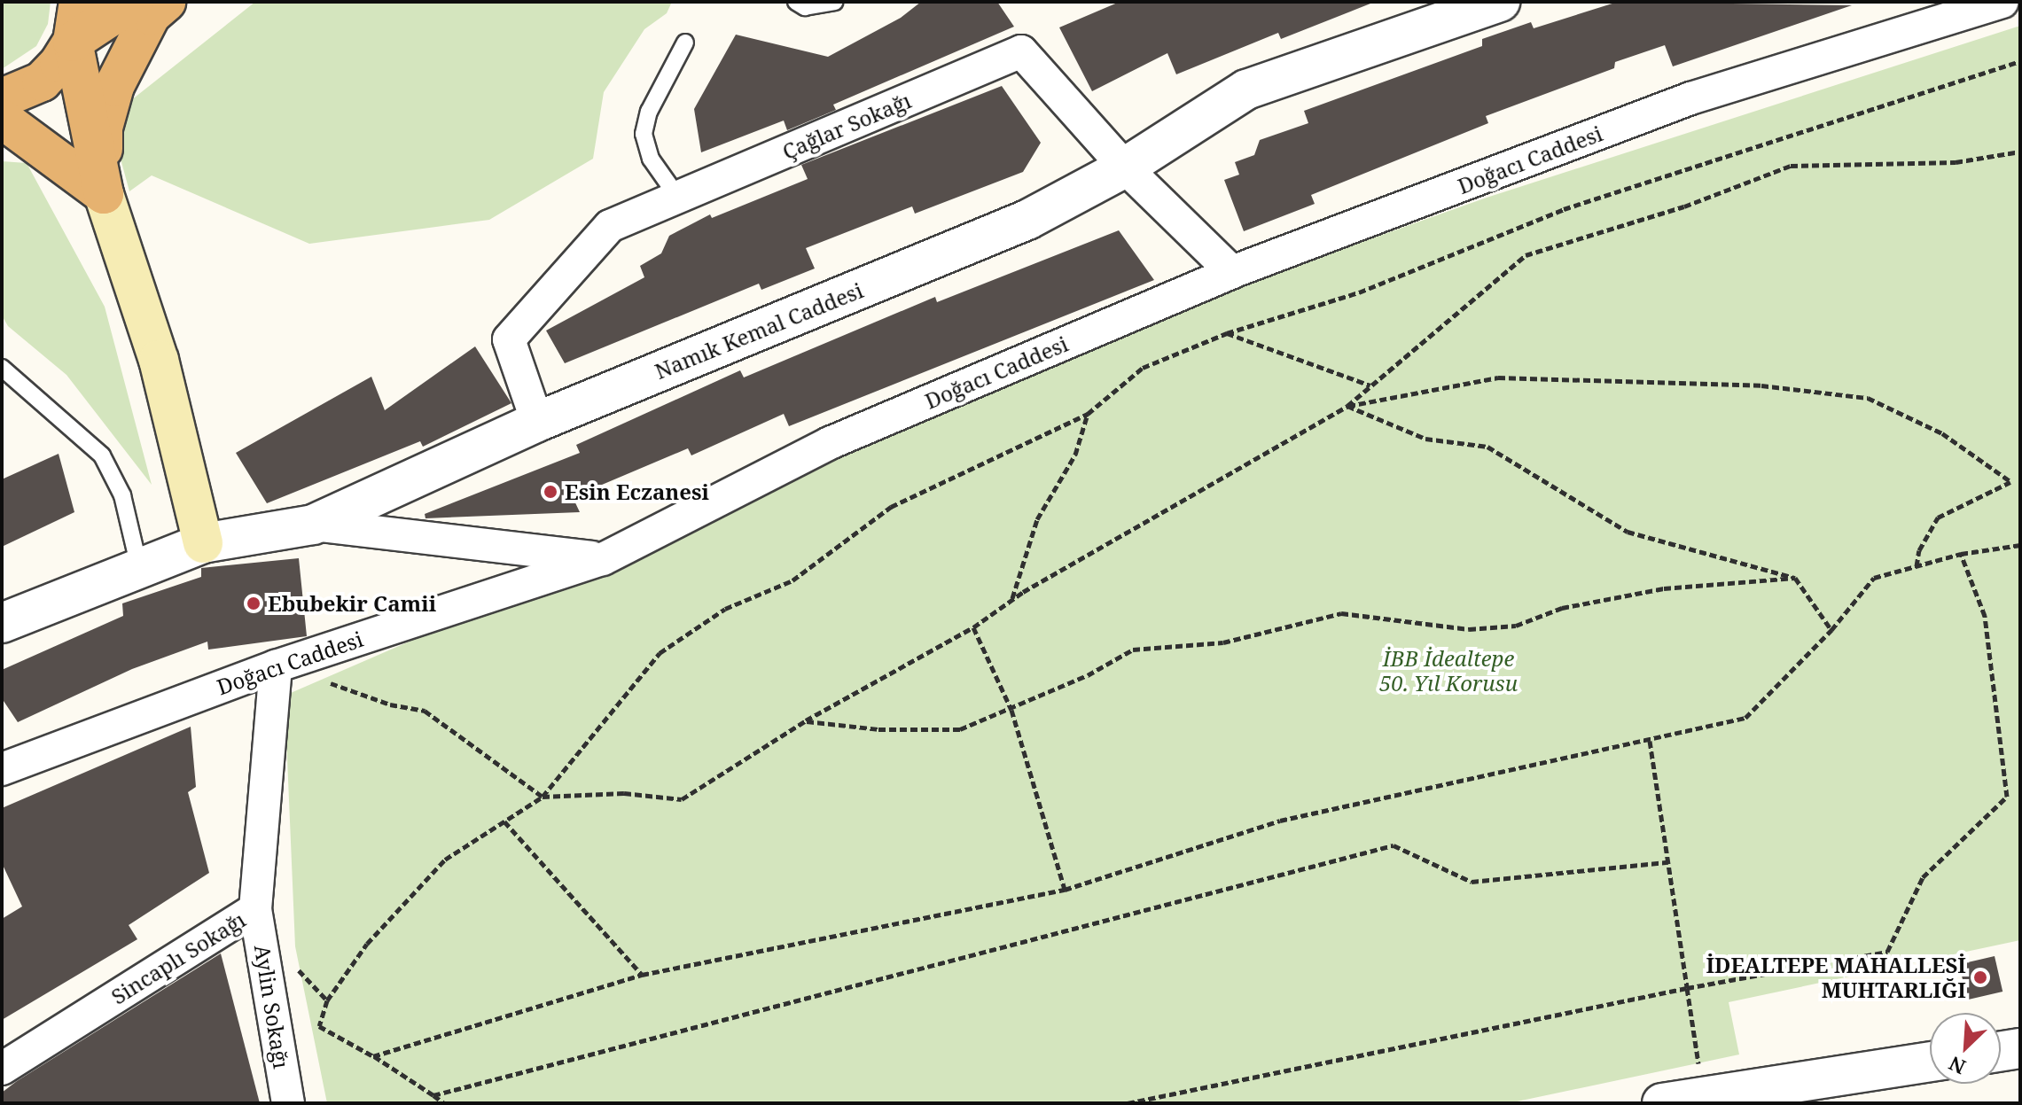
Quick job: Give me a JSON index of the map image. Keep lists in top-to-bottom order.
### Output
{
  "streets": {
    "street": [
      "Çağlar Sokağı",
      "Doğacı Caddesi",
      "Namık Kemal Caddesi",
      "Sincaplı Sokağı",
      "Aylin Sokağı"
    ]
  },
  "crossings": [
    ["Çağlar Sokağı", "Doğacı Caddesi"],
    ["Çağlar Sokağı", "Namık Kemal Caddesi"],
    ["Doğacı Caddesi", "Sincaplı Sokağı"],
    ["Sincaplı Sokağı", "Aylin Sokağı"]
  ],
  "parks": ["İBB İdealtepe 50. Yıl Korusu"],
  "places": ["Esin Eczanesi", "Ebubekir Camii", "İDEALTEPE MAHALLESİ MUHTARLIĞI"],
  "north": "bottom left"
}
